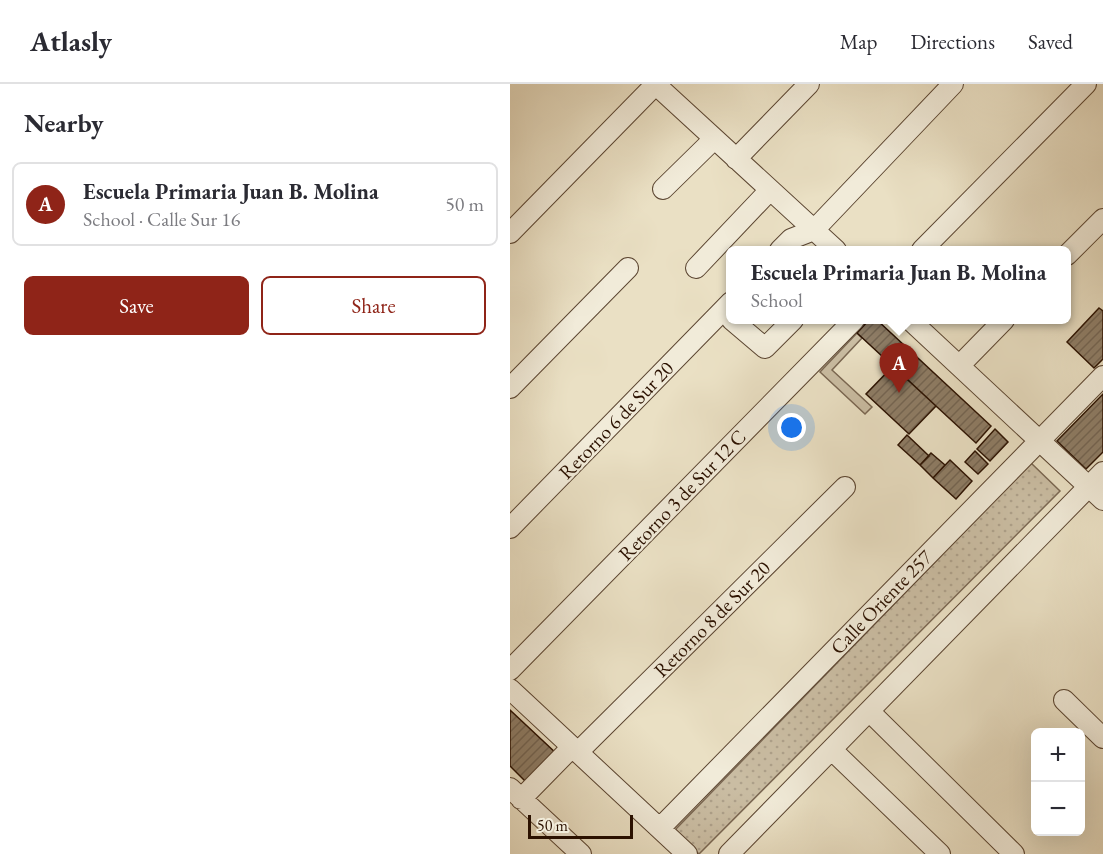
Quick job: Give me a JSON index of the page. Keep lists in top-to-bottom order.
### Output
{
  "streets": {
    "street": [
      "Retorno 6 de Sur 20",
      "Retorno 3 de Sur 12 C",
      "Calle Oriente 257",
      "Retorno 8 de Sur 20"
    ]
  },
  "scale_bar": "50 m",
  "page": {
    "header": "Atlasly",
    "nav": ["Map", "Directions", "Saved"],
    "heading": "Nearby",
    "list": [
      {
        "mark": "A",
        "name": "Escuela Primaria Juan B. Molina",
        "note": "School · Calle Sur 16",
        "value": "50 m"
      }
    ],
    "popup": ["Escuela Primaria Juan B. Molina", "School"],
    "buttons": ["Save", "Share"],
    "pins": "A",
    "map_buttons": ["+", "−"],
    "scale": "50 m"
  }
}
